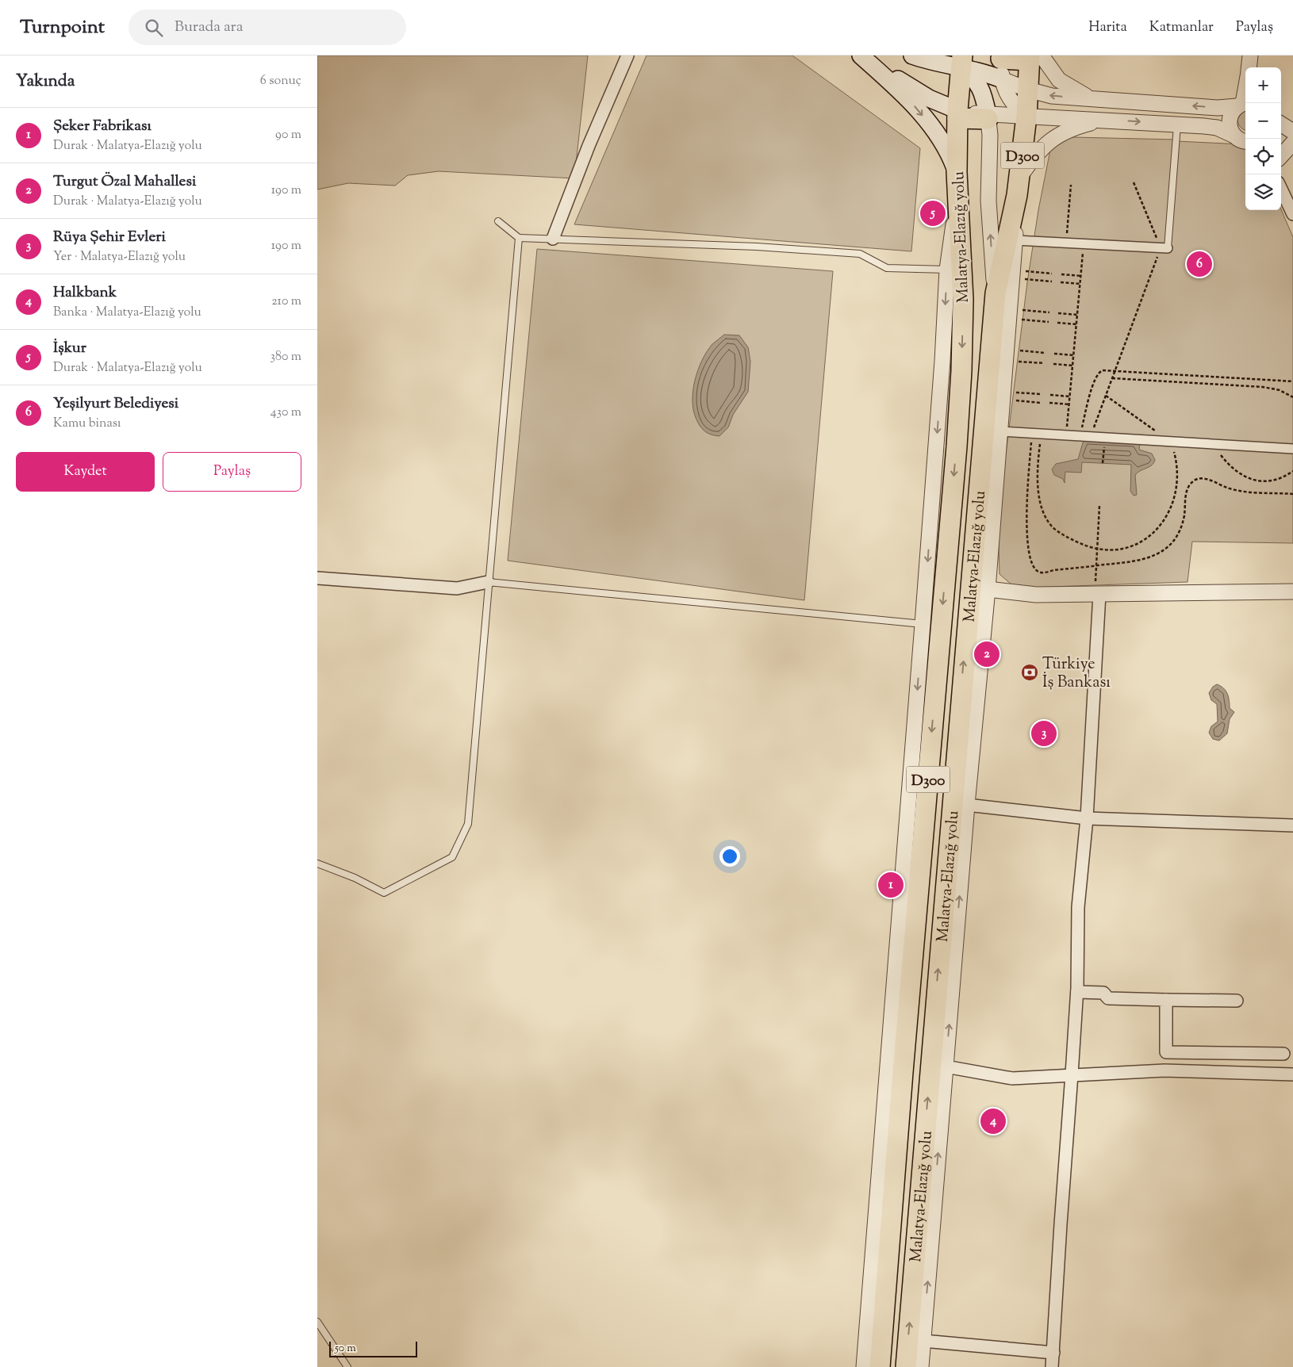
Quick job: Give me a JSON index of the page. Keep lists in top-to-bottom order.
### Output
{
  "streets": {
    "highway": ["D300", "Malatya-Elazığ yolu"]
  },
  "places": {
    "bank": ["Türkiye İş Bankası"]
  },
  "scale_bar": "50 m",
  "page": {
    "header": "Turnpoint",
    "search": "Burada ara",
    "nav": ["Harita", "Katmanlar", "Paylaş"],
    "heading": ["Yakında", "6 sonuç"],
    "map_buttons": ["+", "−"],
    "list": [
      {
        "mark": "1",
        "name": "Şeker Fabrikası",
        "note": "Durak · Malatya-Elazığ yolu",
        "value": "90 m"
      },
      {
        "mark": "2",
        "name": "Turgut Özal Mahallesi",
        "note": "Durak · Malatya-Elazığ yolu",
        "value": "190 m"
      },
      {
        "mark": "3",
        "name": "Rüya Şehir Evleri",
        "note": "Yer · Malatya-Elazığ yolu",
        "value": "190 m"
      },
      {
        "mark": "4",
        "name": "Halkbank",
        "note": "Banka · Malatya-Elazığ yolu",
        "value": "210 m"
      },
      {
        "mark": "5",
        "name": "İşkur",
        "note": "Durak · Malatya-Elazığ yolu",
        "value": "380 m"
      },
      {
        "mark": "6",
        "name": "Yeşilyurt Belediyesi",
        "note": "Kamu binası",
        "value": "430 m"
      }
    ],
    "pins": [
      "5",
      "6",
      "2",
      "3",
      "1",
      "4"
    ],
    "buttons": ["Kaydet", "Paylaş"],
    "scale": "50 m"
  }
}
